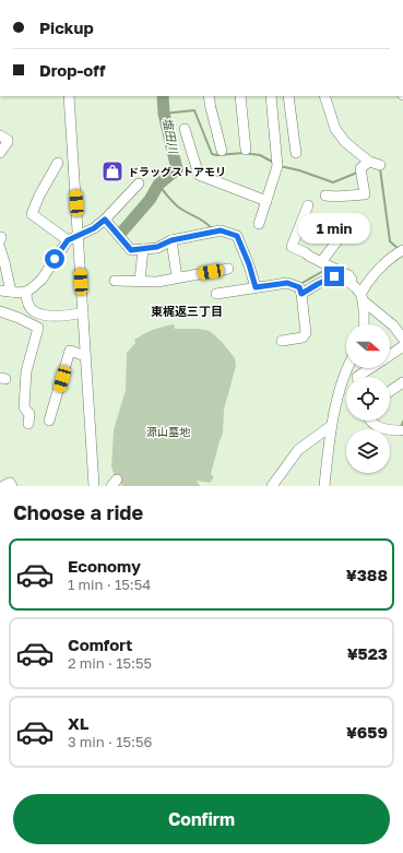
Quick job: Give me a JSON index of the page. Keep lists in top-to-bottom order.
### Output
{
  "districts": ["東梶返三丁目"],
  "water": ["塩田川"],
  "parks": ["源山墓地"],
  "places": {
    "shop": ["ドラッグストアモリ"]
  },
  "north": "right",
  "page": {
    "banner": ["Pickup", "Drop-off"],
    "bubble": "1 min",
    "heading": "Choose a ride",
    "list": [
      {
        "name": "Economy",
        "note": "1 min · 15:54",
        "value": "¥388"
      },
      {
        "name": "Comfort",
        "note": "2 min · 15:55",
        "value": "¥523"
      },
      {
        "name": "XL",
        "note": "3 min · 15:56",
        "value": "¥659"
      }
    ],
    "buttons": "Confirm"
  }
}
